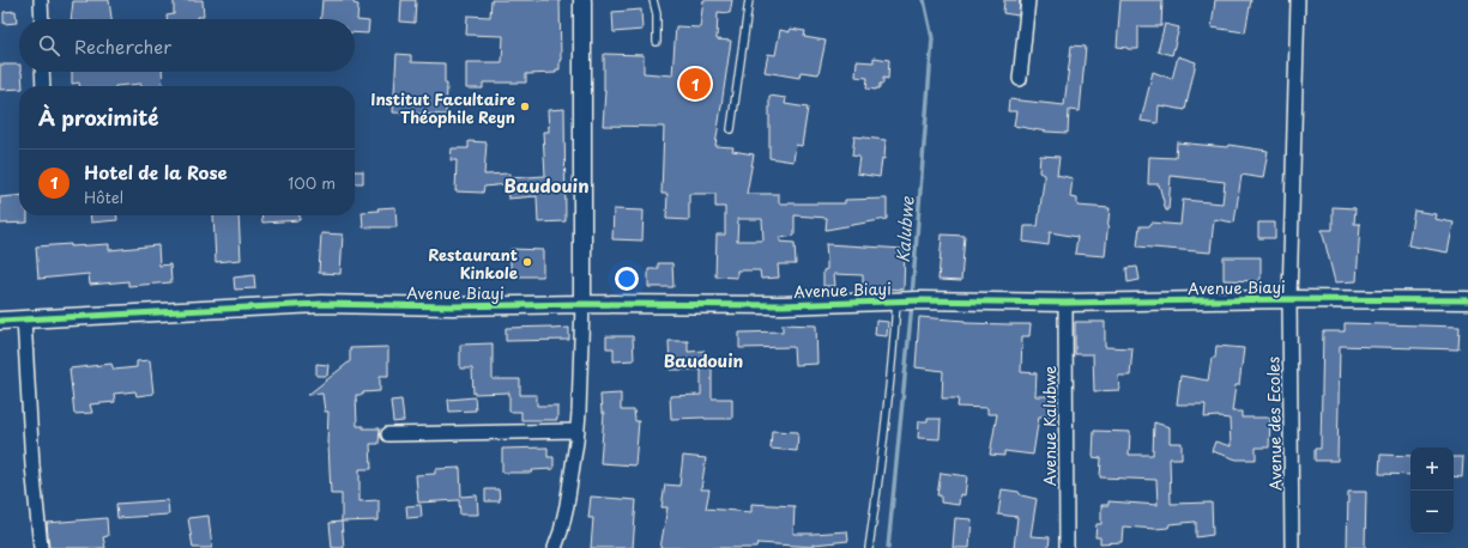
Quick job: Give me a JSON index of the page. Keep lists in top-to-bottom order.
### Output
{
  "streets": {
    "street": ["Avenue Biayi", "Avenue des Ecoles", "Avenue Kalubwe"]
  },
  "crossings": [
    ["Avenue Biayi", "Avenue des Ecoles"],
    ["Avenue Biayi", "Avenue Kalubwe"]
  ],
  "districts": ["Baudouin", "Baudouin"],
  "water": ["Kalubwe"],
  "places": ["Institut Facultaire Théophile Reyn", "Restaurant Kinkole"],
  "page": {
    "search": "Rechercher",
    "pins": "1",
    "heading": "À proximité",
    "list": [
      {
        "mark": "1",
        "name": "Hotel de la Rose",
        "note": "Hôtel",
        "value": "100 m"
      }
    ],
    "map_buttons": ["+", "−"]
  }
}
